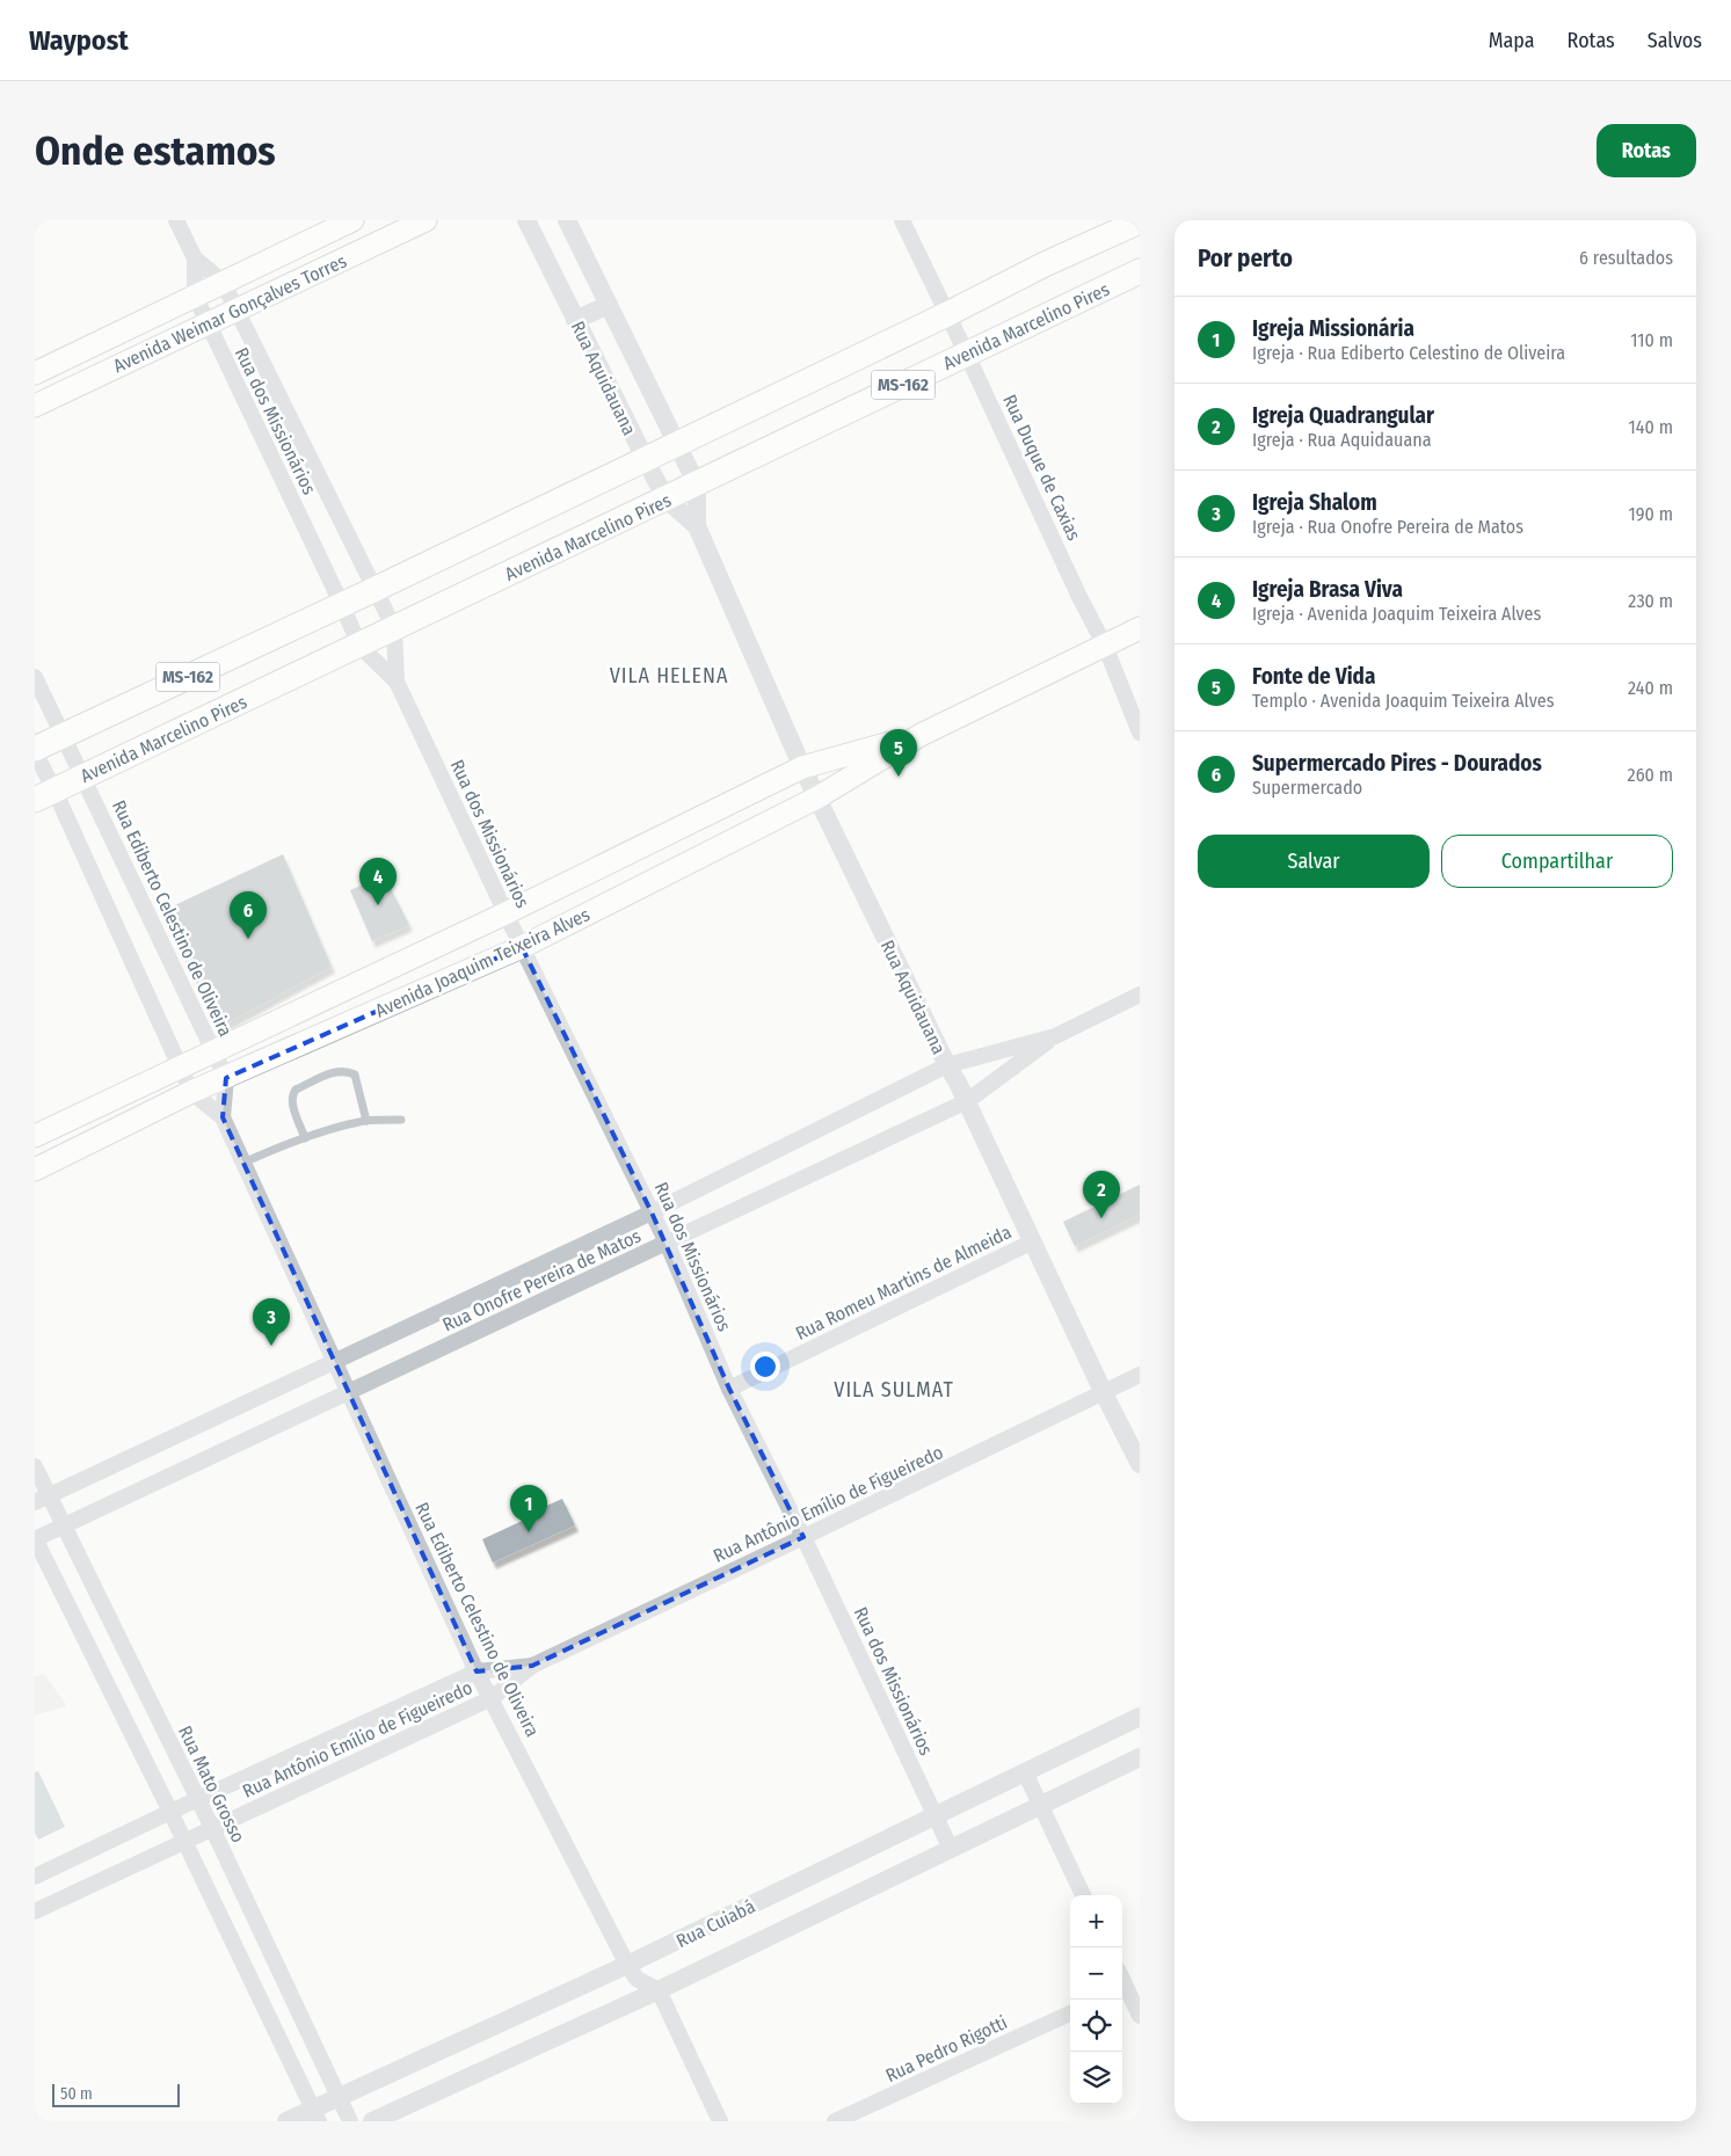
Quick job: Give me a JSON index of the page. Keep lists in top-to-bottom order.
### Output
{
  "streets": {
    "main road": [
      "Avenida Weimar Gonçalves Torres",
      "Avenida Marcelino Pires",
      "MS-162",
      "Avenida Joaquim Teixeira Alves"
    ],
    "street": [
      "Rua Aquidauana",
      "Rua dos Missionários",
      "Rua Duque de Caxias",
      "Rua Ediberto Celestino de Oliveira",
      "Rua Onofre Pereira de Matos",
      "Rua Romeu Martins de Almeida",
      "Rua Antônio Emílio de Figueiredo",
      "Rua Mato Grosso",
      "Rua Cuiabá",
      "Rua Pedro Rigotti"
    ]
  },
  "crossings": [
    ["Avenida Weimar Gonçalves Torres", "Rua dos Missionários"],
    ["Avenida Marcelino Pires", "Rua Aquidauana"],
    ["Avenida Marcelino Pires", "Rua dos Missionários"],
    ["Avenida Marcelino Pires", "Rua Duque de Caxias"],
    ["Avenida Marcelino Pires", "Rua Ediberto Celestino de Oliveira"],
    ["Rua Aquidauana", "MS-162"],
    ["Rua Aquidauana", "Avenida Joaquim Teixeira Alves"],
    ["Rua Aquidauana", "Rua Onofre Pereira de Matos"],
    ["Rua Aquidauana", "Rua Romeu Martins de Almeida"],
    ["Rua Aquidauana", "Rua Antônio Emílio de Figueiredo"],
    ["MS-162", "Rua dos Missionários"],
    ["MS-162", "Rua Duque de Caxias"],
    ["MS-162", "Rua Ediberto Celestino de Oliveira"],
    ["Rua dos Missionários", "Avenida Joaquim Teixeira Alves"],
    ["Rua dos Missionários", "Rua Onofre Pereira de Matos"],
    ["Rua dos Missionários", "Rua Romeu Martins de Almeida"],
    ["Rua dos Missionários", "Rua Antônio Emílio de Figueiredo"],
    ["Rua dos Missionários", "Rua Cuiabá"],
    ["Rua Duque de Caxias", "Avenida Joaquim Teixeira Alves"],
    ["Rua Ediberto Celestino de Oliveira", "Avenida Joaquim Teixeira Alves"],
    ["Rua Ediberto Celestino de Oliveira", "Rua Onofre Pereira de Matos"],
    ["Rua Ediberto Celestino de Oliveira", "Rua Antônio Emílio de Figueiredo"],
    ["Rua Ediberto Celestino de Oliveira", "Rua Cuiabá"],
    ["Rua Onofre Pereira de Matos", "Rua Mato Grosso"],
    ["Rua Antônio Emílio de Figueiredo", "Rua Mato Grosso"],
    ["Rua Mato Grosso", "Rua Cuiabá"]
  ],
  "districts": ["VILA HELENA", "VILA SULMAT"],
  "scale_bar": "50 m",
  "page": {
    "header": "Waypost",
    "nav": ["Mapa", "Rotas", "Salvos"],
    "buttons": [
      "Rotas",
      ["Salvar", "Compartilhar"]
    ],
    "title": "Onde estamos",
    "heading": ["Por perto", "6 resultados"],
    "list": [
      {
        "mark": "1",
        "name": "Igreja Missionária",
        "note": "Igreja · Rua Ediberto Celestino de Oliveira",
        "value": "110 m"
      },
      {
        "mark": "2",
        "name": "Igreja Quadrangular",
        "note": "Igreja · Rua Aquidauana",
        "value": "140 m"
      },
      {
        "mark": "3",
        "name": "Igreja Shalom",
        "note": "Igreja · Rua Onofre Pereira de Matos",
        "value": "190 m"
      },
      {
        "mark": "4",
        "name": "Igreja Brasa Viva",
        "note": "Igreja · Avenida Joaquim Teixeira Alves",
        "value": "230 m"
      },
      {
        "mark": "5",
        "name": "Fonte de Vida",
        "note": "Templo · Avenida Joaquim Teixeira Alves",
        "value": "240 m"
      },
      {
        "mark": "6",
        "name": "Supermercado Pires - Dourados",
        "note": "Supermercado",
        "value": "260 m"
      }
    ],
    "pins": [
      "5",
      "4",
      "6",
      "2",
      "3",
      "1"
    ],
    "map_buttons": ["+", "−"],
    "scale": "50 m"
  }
}
